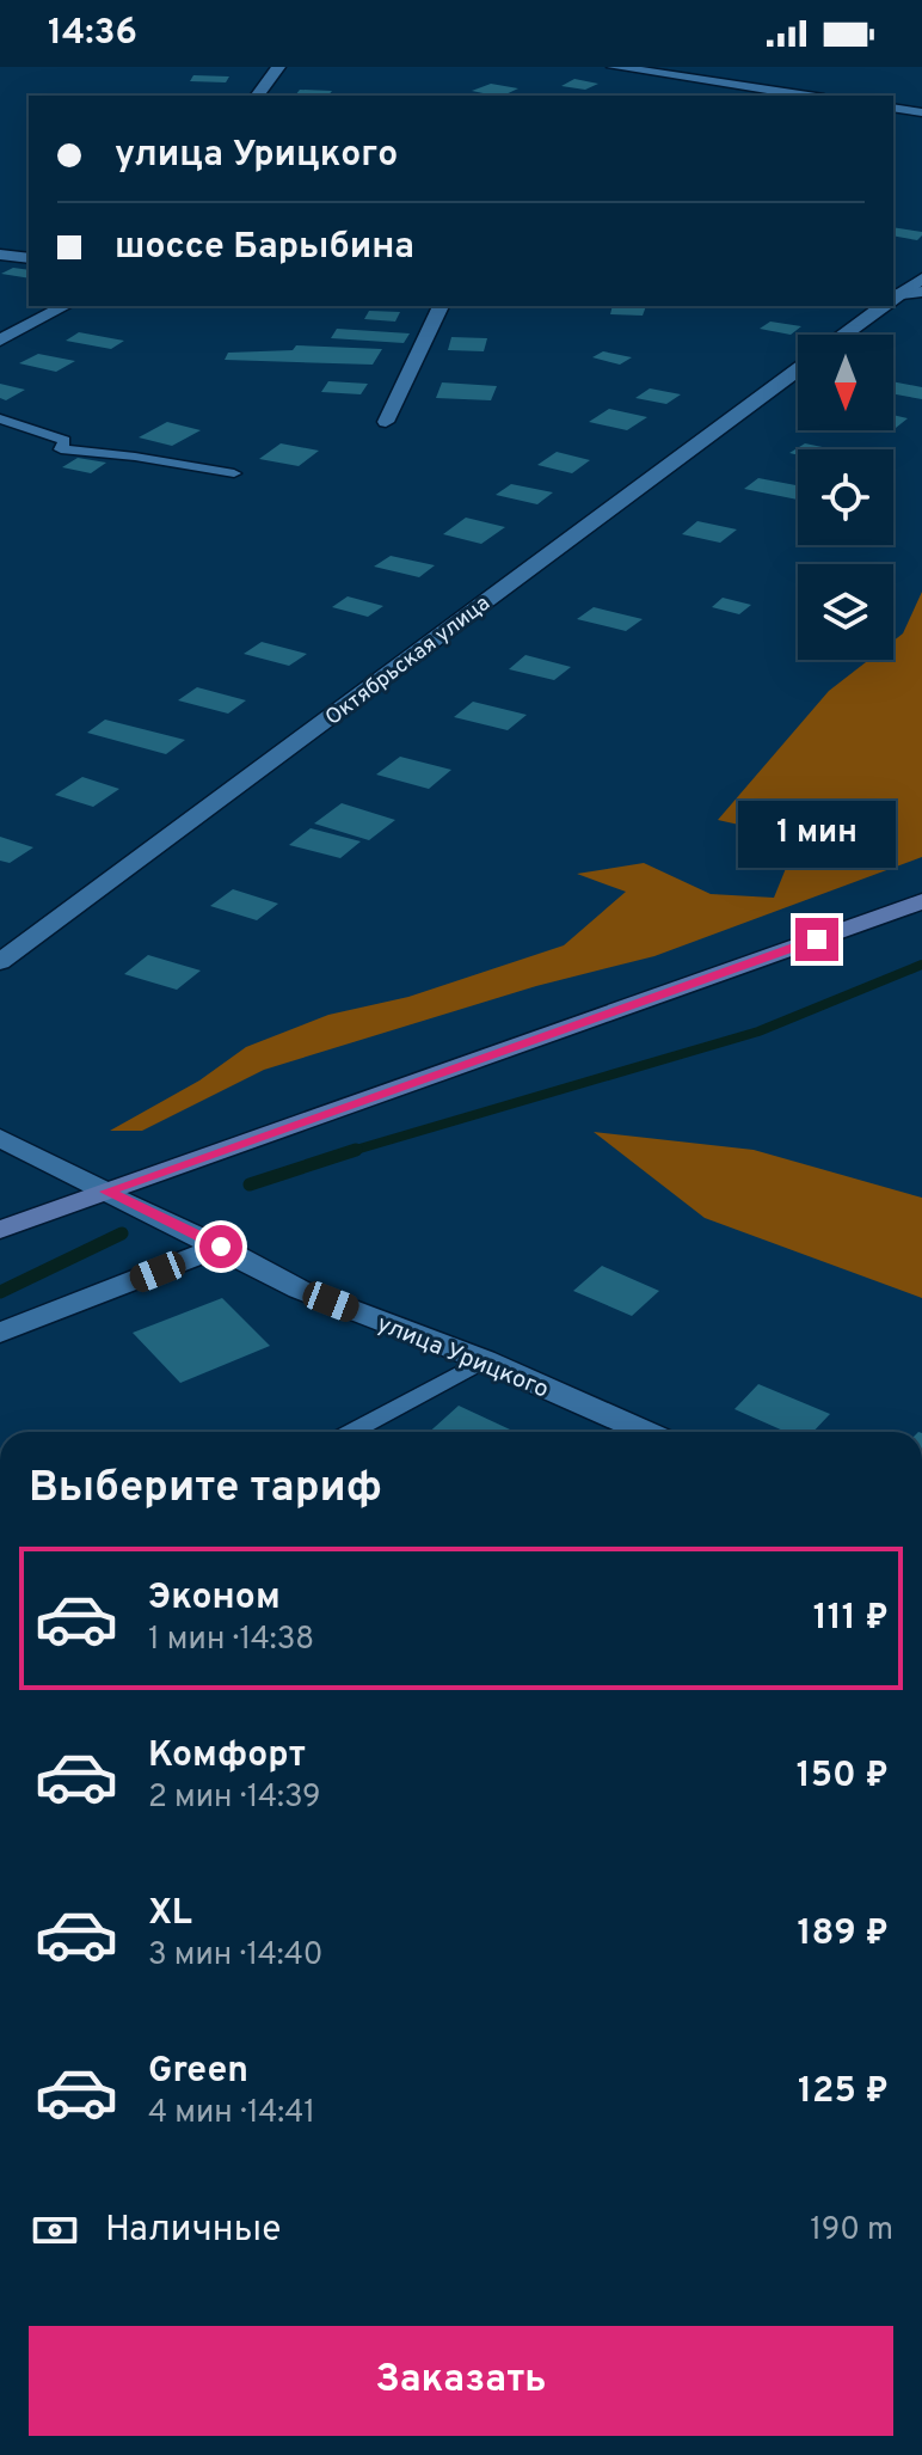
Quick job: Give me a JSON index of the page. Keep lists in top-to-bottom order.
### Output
{
  "streets": {
    "street": ["Октябрьская улица", "улица Урицкого"]
  },
  "north": "bottom",
  "page": {
    "status": "14:36",
    "banner": ["улица Урицкого", "шоссе Барыбина"],
    "bubble": "1 мин",
    "heading": "Выберите тариф",
    "list": [
      {
        "name": "Эконом",
        "note": "1 мин · 14:38",
        "value": "111 ₽"
      },
      {
        "name": "Комфорт",
        "note": "2 мин · 14:39",
        "value": "150 ₽"
      },
      {
        "name": "XL",
        "note": "3 мин · 14:40",
        "value": "189 ₽"
      },
      {
        "name": "Green",
        "note": "4 мин · 14:41",
        "value": "125 ₽"
      }
    ],
    "pay": ["Наличные", "190 m"],
    "buttons": "Заказать"
  }
}
